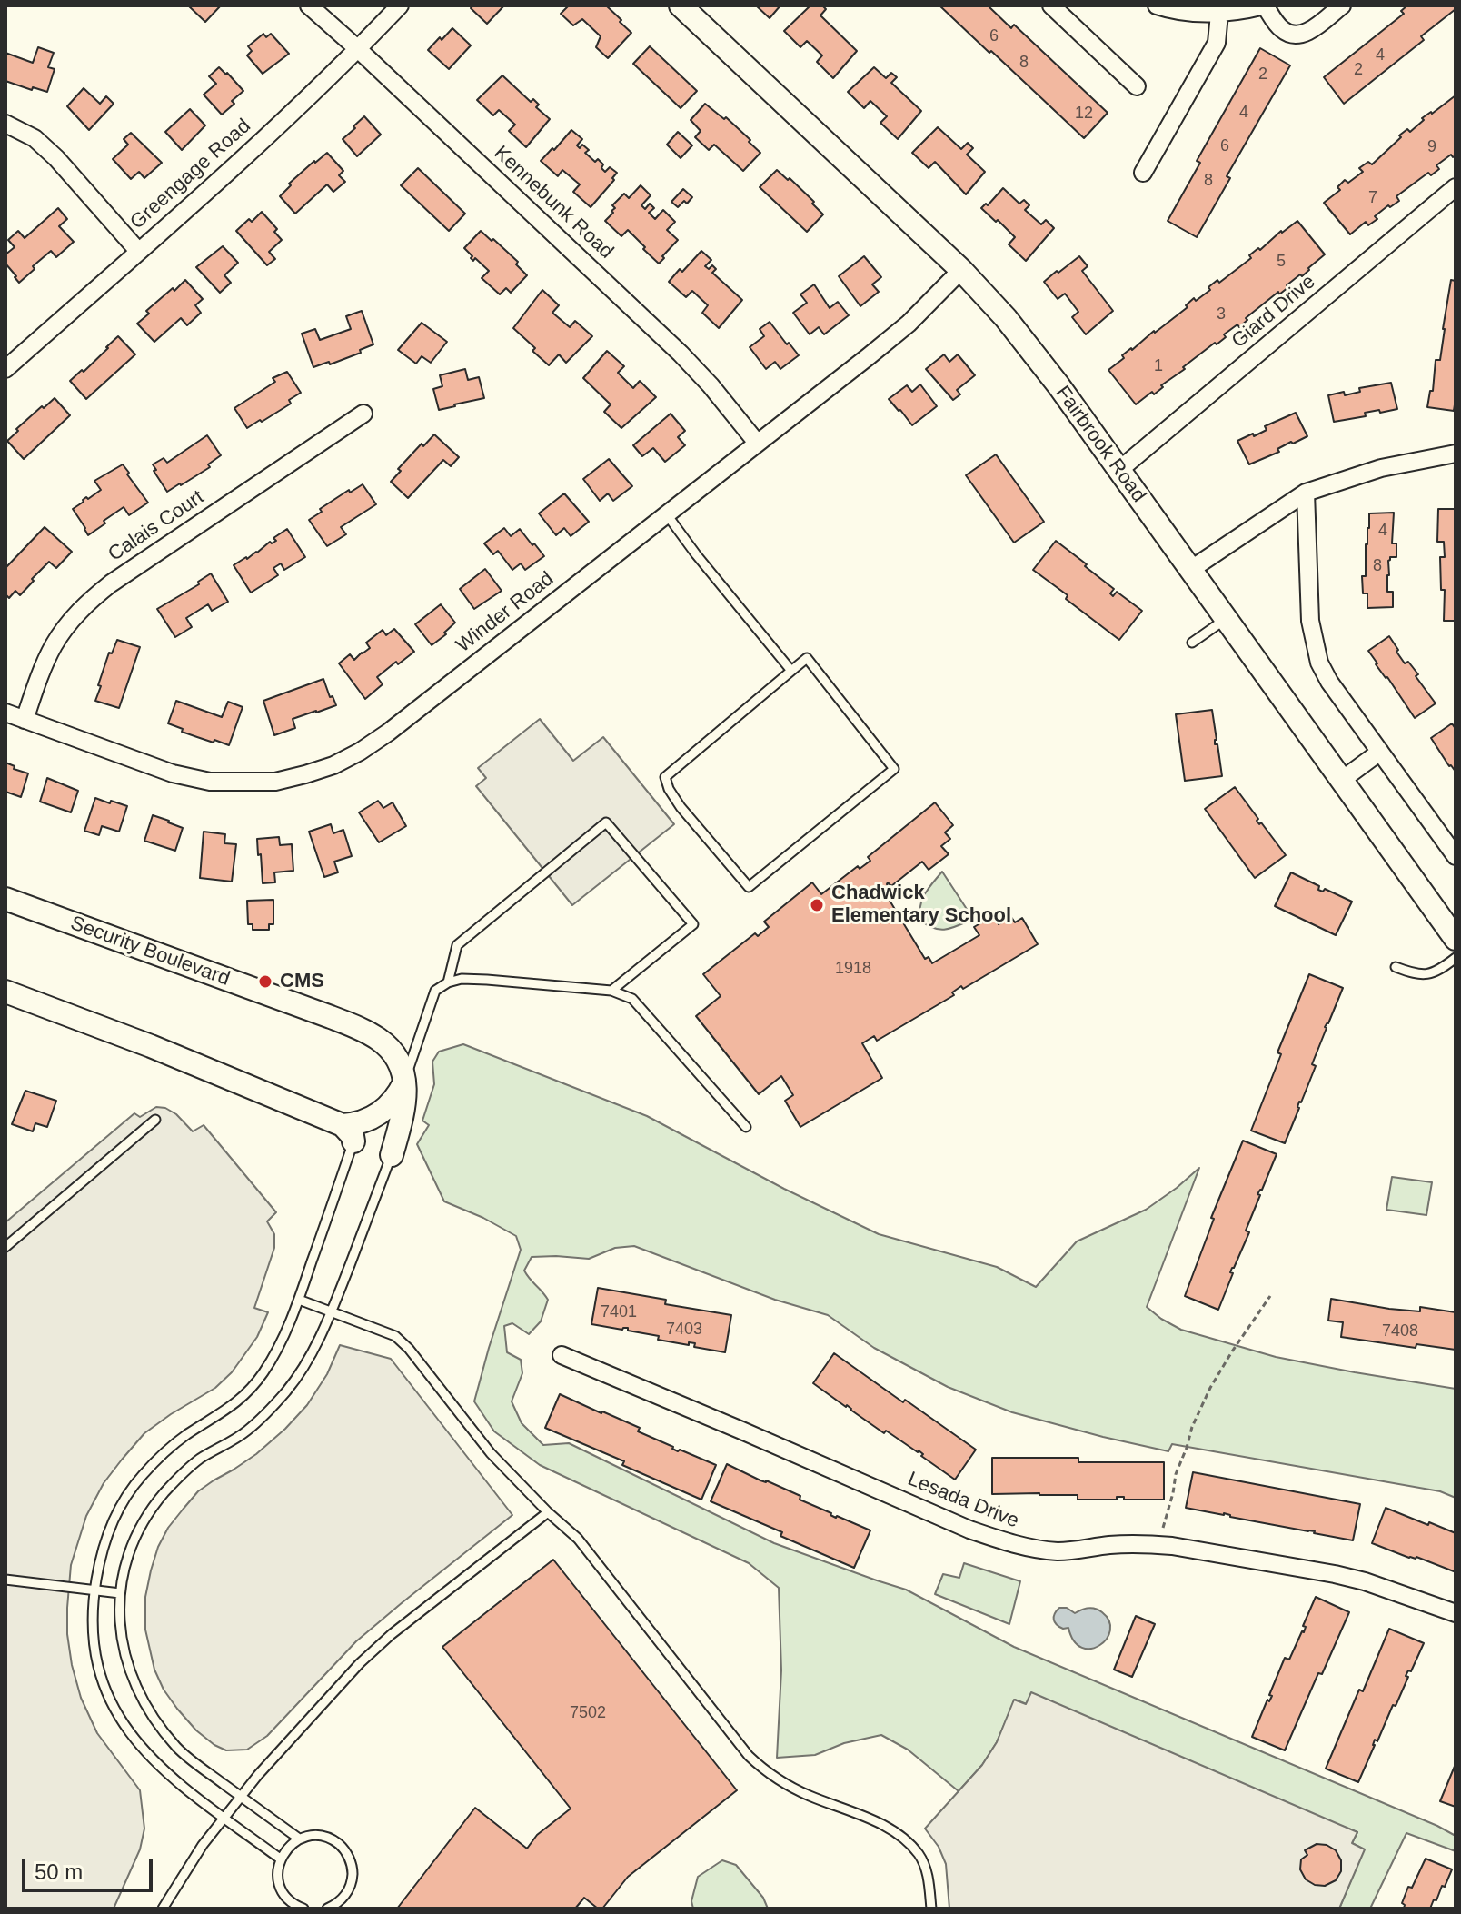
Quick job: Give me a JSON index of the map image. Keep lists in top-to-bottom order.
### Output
{
  "streets": {
    "street": [
      "Greengage Road",
      "Kennebunk Road",
      "Giard Drive",
      "Fairbrook Road",
      "Calais Court",
      "Winder Road",
      "Security Boulevard",
      "Lesada Drive"
    ]
  },
  "crossings": [
    ["Greengage Road", "Kennebunk Road"],
    ["Kennebunk Road", "Winder Road"],
    ["Giard Drive", "Fairbrook Road"],
    ["Fairbrook Road", "Winder Road"],
    ["Calais Court", "Winder Road"]
  ],
  "places": ["Chadwick Elementary School", "CMS"],
  "house_numbers": [
    "6",
    "4",
    "8",
    "2",
    "2",
    "4",
    "12",
    "6",
    "9",
    "8",
    "7",
    "5",
    "3",
    "1",
    "4",
    "8",
    "1918",
    "7401",
    "7403",
    "7408",
    "7502"
  ],
  "scale_bar": "50 m"
}
